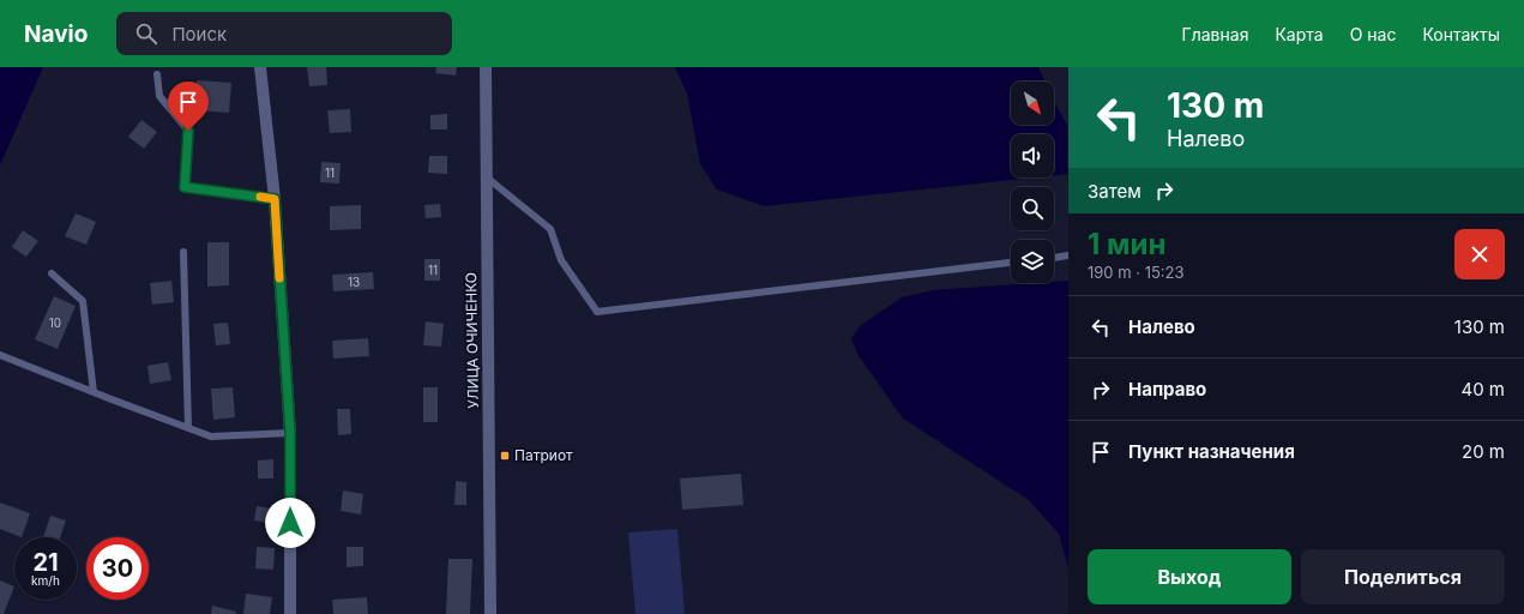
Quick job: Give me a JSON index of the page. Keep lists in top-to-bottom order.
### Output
{
  "streets": {
    "street": ["УЛИЦА ОЧИЧЕНКО"]
  },
  "places": {
    "transit": ["Патриот"]
  },
  "house_numbers": [
    "11",
    "11",
    "13",
    "10"
  ],
  "north": "bottom right",
  "page": {
    "header": "Navio",
    "search": "Поиск",
    "nav": [
      "Главная",
      "Карта",
      "О нас",
      "Контакты"
    ],
    "turn": ["130 m", "Налево"],
    "then": "Затем",
    "heading": ["1 мин", "190 m · 15:23"],
    "list": [
      {
        "name": "Налево",
        "value": "130 m"
      },
      {
        "name": "Направо",
        "value": "40 m"
      },
      {
        "name": "Пункт назначения",
        "value": "20 m"
      }
    ],
    "speed": "21 km/h",
    "limit": "30",
    "buttons": ["Выход", "Поделиться"]
  }
}
